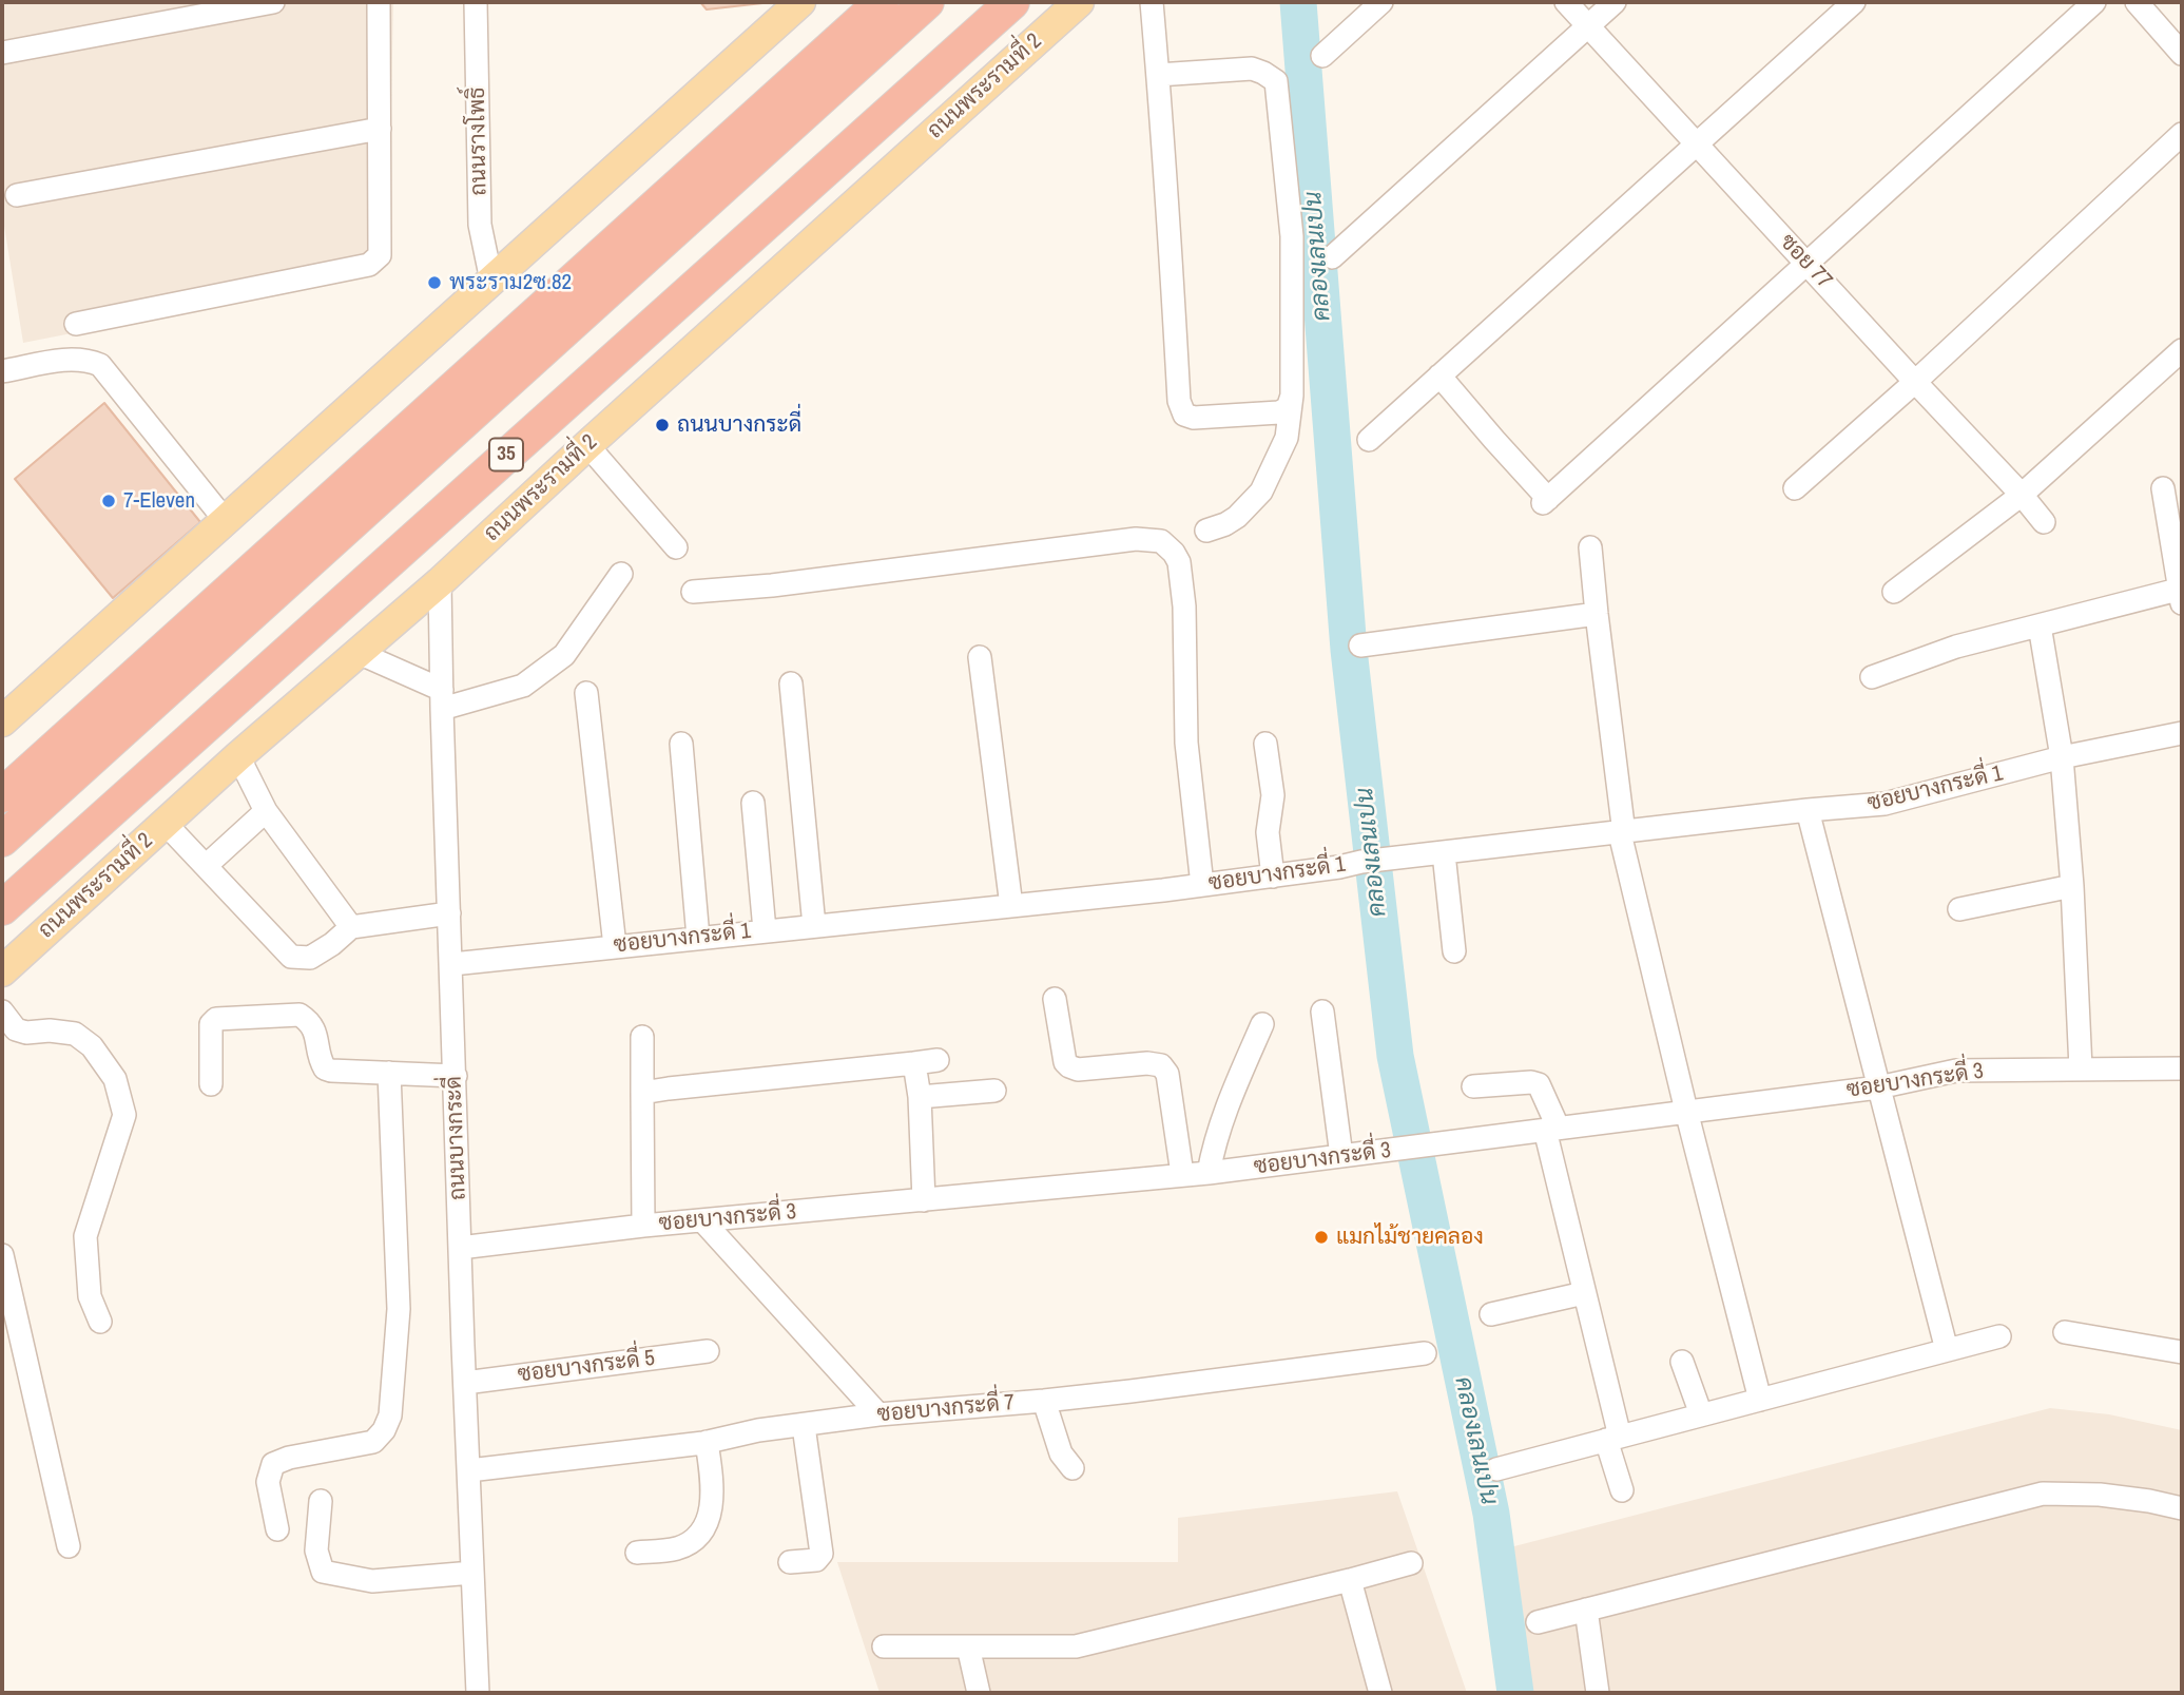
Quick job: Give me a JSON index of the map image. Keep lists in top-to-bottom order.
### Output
{
  "streets": {
    "highway": ["ถนนพระรามที่ 2", "35"],
    "street": [
      "ถนนรางโพธิ์",
      "ซอย 77",
      "ซอยบางกระดี่ 1",
      "ซอยบางกระดี่ 3",
      "ถนนบางกระดี่",
      "ซอยบางกระดี่ 5",
      "ซอยบางกระดี่ 7"
    ]
  },
  "crossings": [
    ["ถนนพระรามที่ 2", "ถนนบางกระดี่"],
    ["ซอยบางกระดี่ 1", "ถนนบางกระดี่"],
    ["ซอยบางกระดี่ 3", "ถนนบางกระดี่"],
    ["ถนนบางกระดี่", "ซอยบางกระดี่ 5"],
    ["ถนนบางกระดี่", "ซอยบางกระดี่ 7"]
  ],
  "water": ["คลองเลนเปน"],
  "places": [
    "พระราม2ซ.82",
    "ถนนบางกระดี่",
    "7-Eleven",
    "แมกไม้ชายคลอง"
  ]
}
